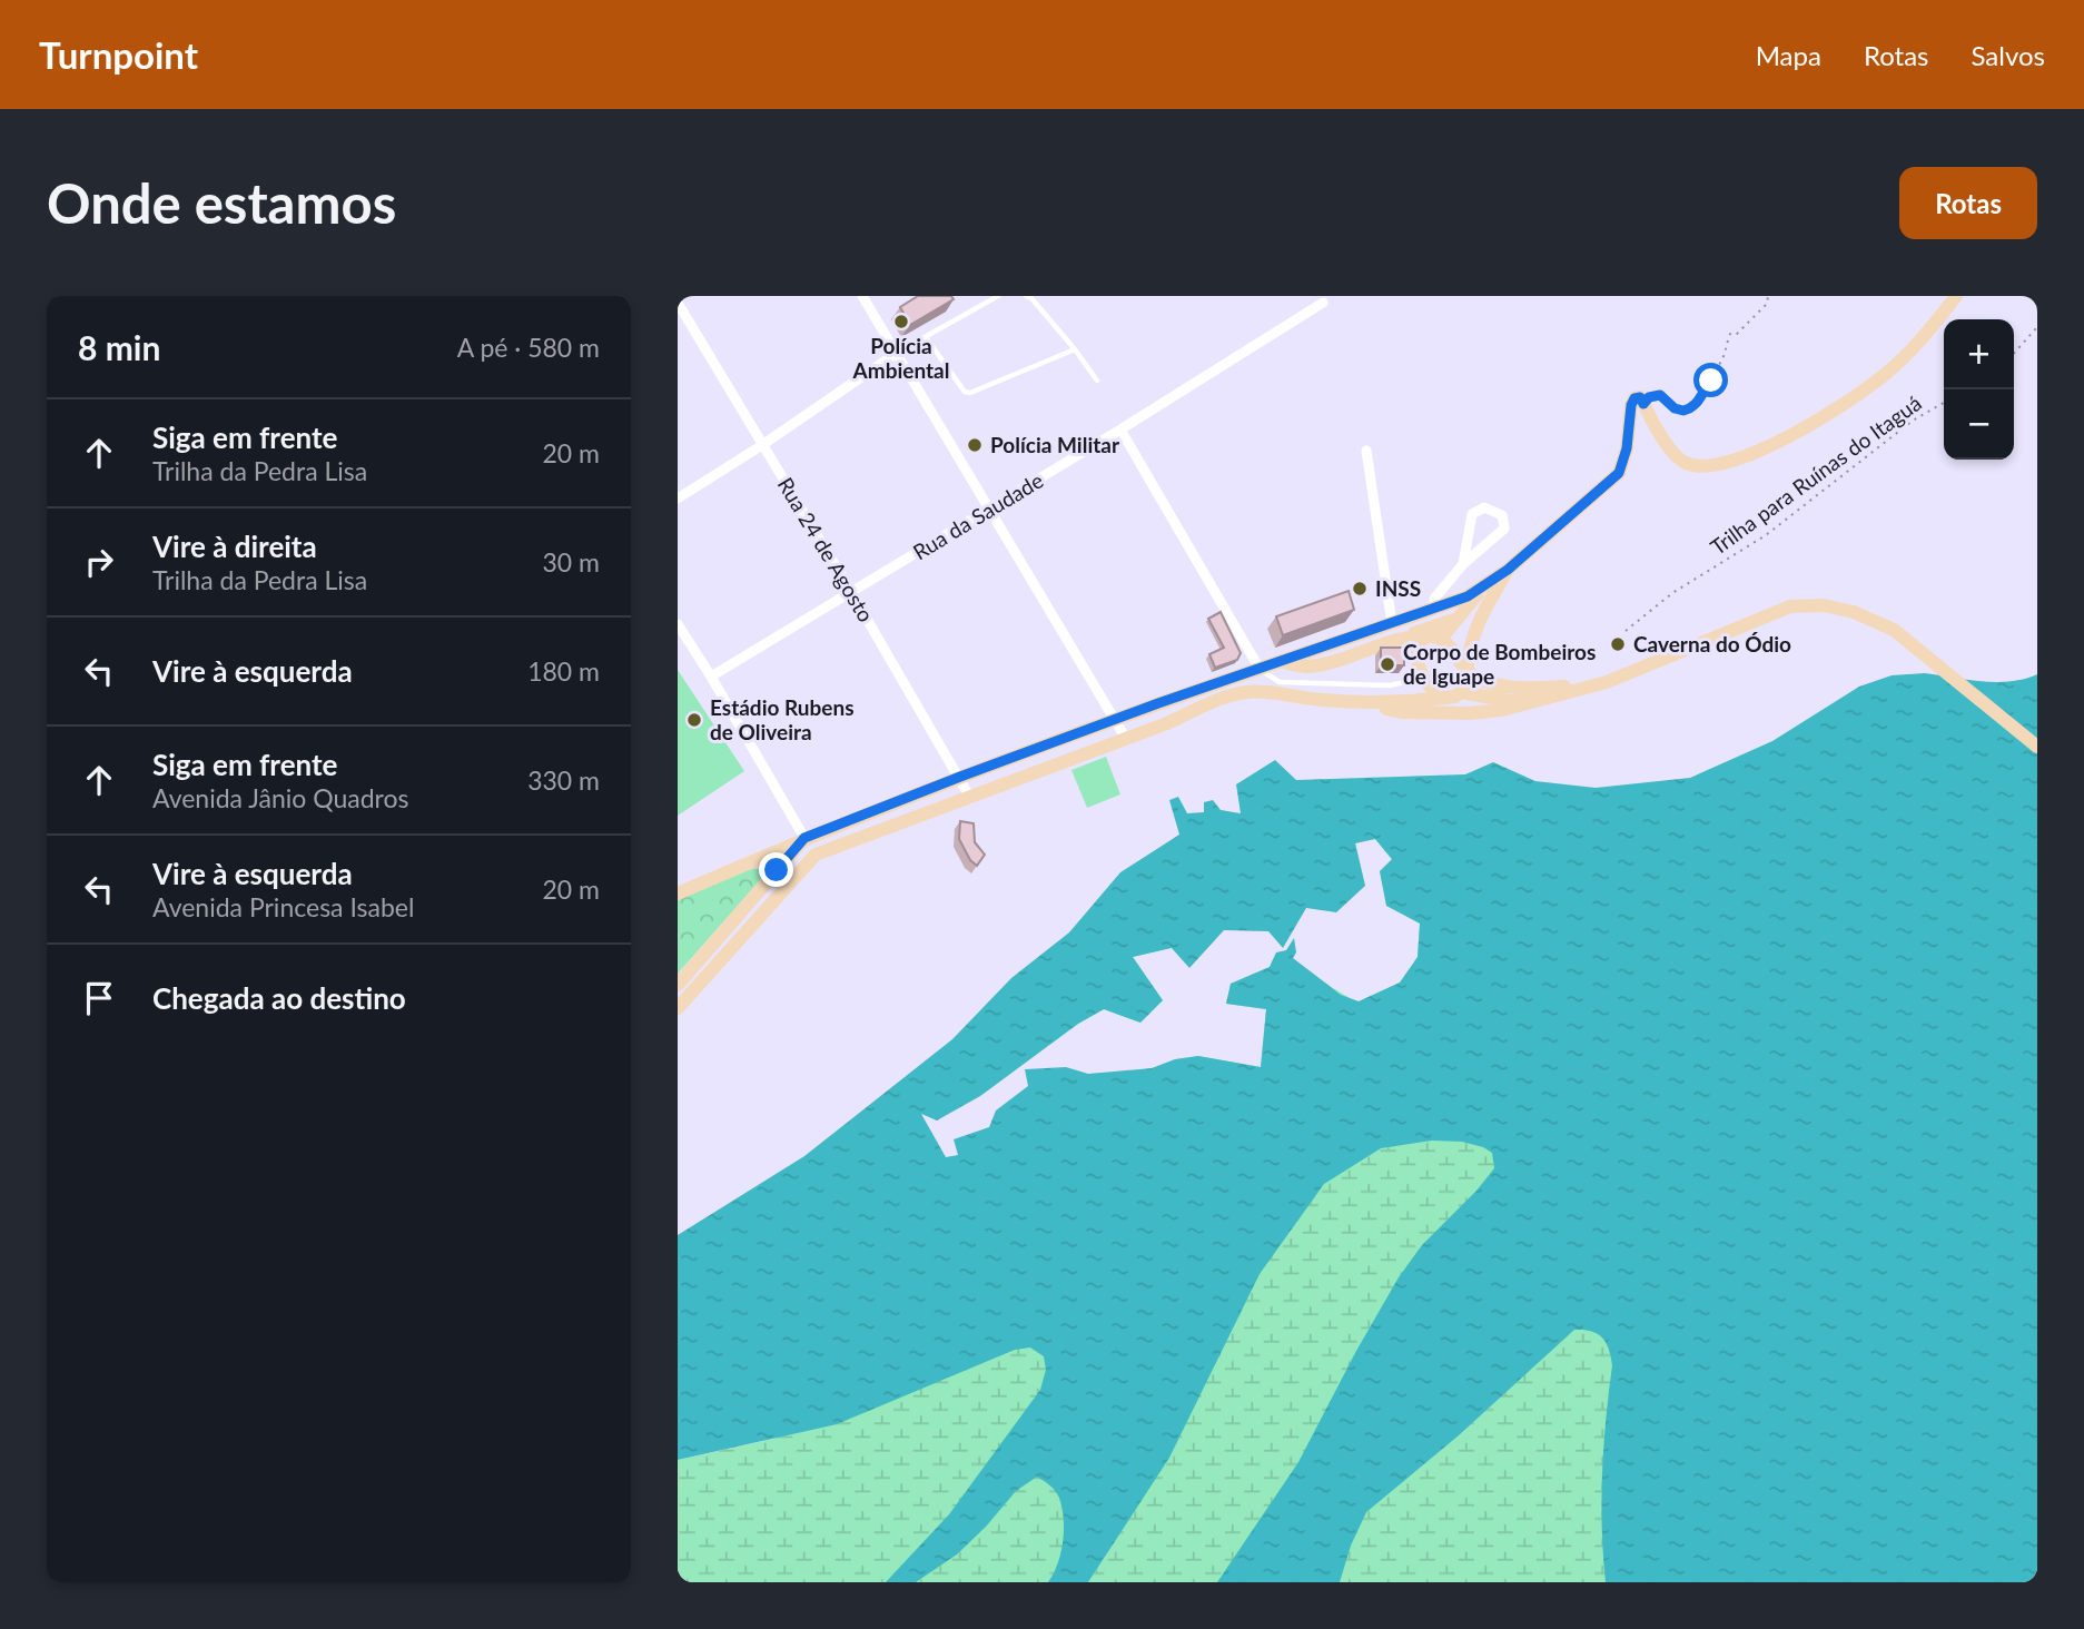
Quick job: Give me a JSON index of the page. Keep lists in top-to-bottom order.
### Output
{
  "streets": {
    "street": ["Rua da Saudade", "Rua 24 de Agosto"],
    "path": ["Trilha para Ruínas do Itaguá"]
  },
  "crossings": [
    ["Rua da Saudade", "Rua 24 de Agosto"]
  ],
  "places": [
    "Polícia Ambiental",
    "Polícia Militar",
    "INSS",
    "Caverna do Ódio",
    "Corpo de Bombeiros de Iguape",
    "Estádio Rubens de Oliveira"
  ],
  "page": {
    "header": "Turnpoint",
    "nav": ["Mapa", "Rotas", "Salvos"],
    "buttons": "Rotas",
    "title": "Onde estamos",
    "heading": ["8 min", "A pé · 580 m"],
    "map_buttons": ["+", "−"],
    "list": [
      ["Siga em frente", "Trilha da Pedra Lisa", "20 m"],
      ["Vire à direita", "Trilha da Pedra Lisa", "30 m"],
      ["Vire à esquerda", "180 m"],
      ["Siga em frente", "Avenida Jânio Quadros", "330 m"],
      ["Vire à esquerda", "Avenida Princesa Isabel", "20 m"],
      "Chegada ao destino"
    ]
  }
}
